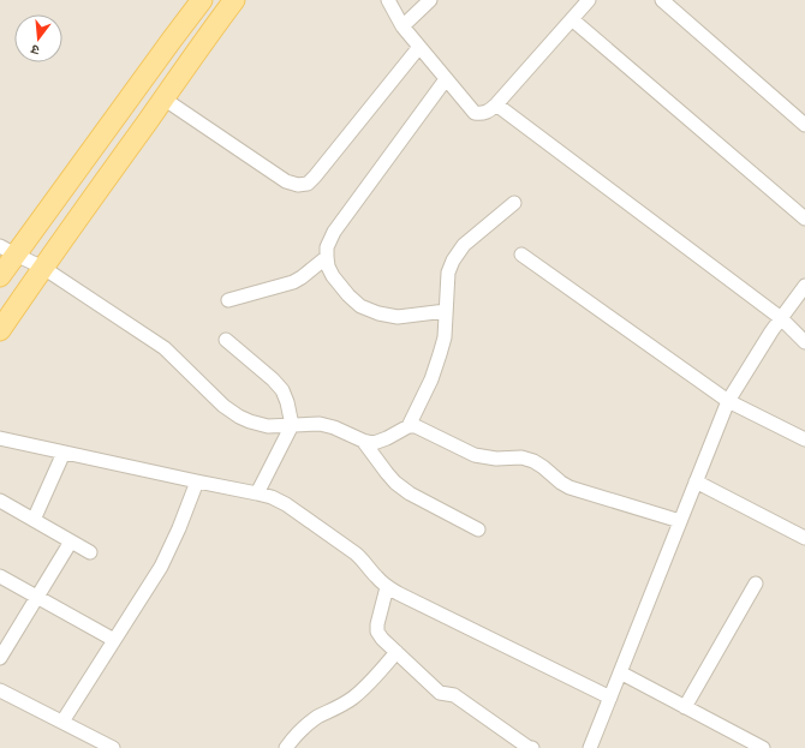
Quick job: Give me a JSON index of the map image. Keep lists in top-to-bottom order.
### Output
{
  "north": "bottom"
}
